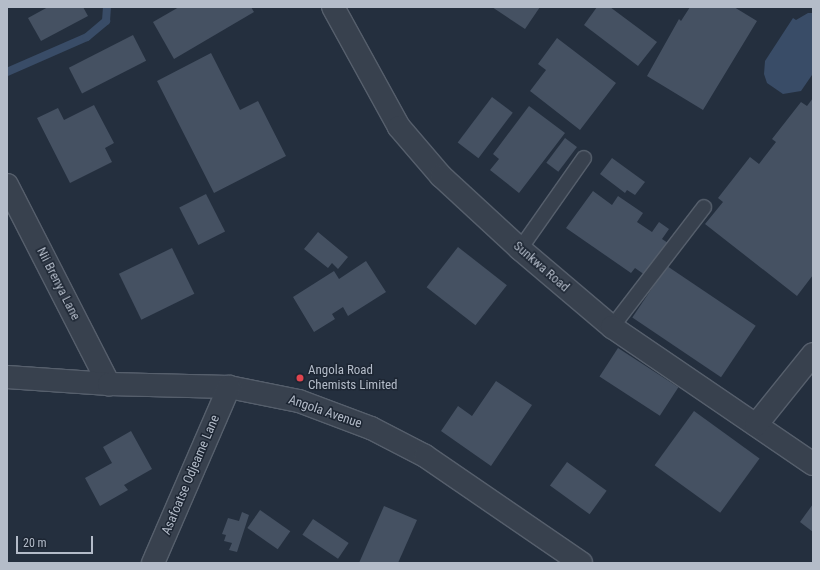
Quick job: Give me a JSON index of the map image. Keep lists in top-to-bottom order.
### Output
{
  "streets": {
    "street": [
      "Sunkwa Road",
      "Nii Brenya Lane",
      "Angola Avenue",
      "Asafoatse Odjeame Lane"
    ]
  },
  "crossings": [
    ["Nii Brenya Lane", "Angola Avenue"],
    ["Angola Avenue", "Asafoatse Odjeame Lane"]
  ],
  "places": ["Angola Road Chemists Limited"],
  "scale_bar": "20 m"
}
